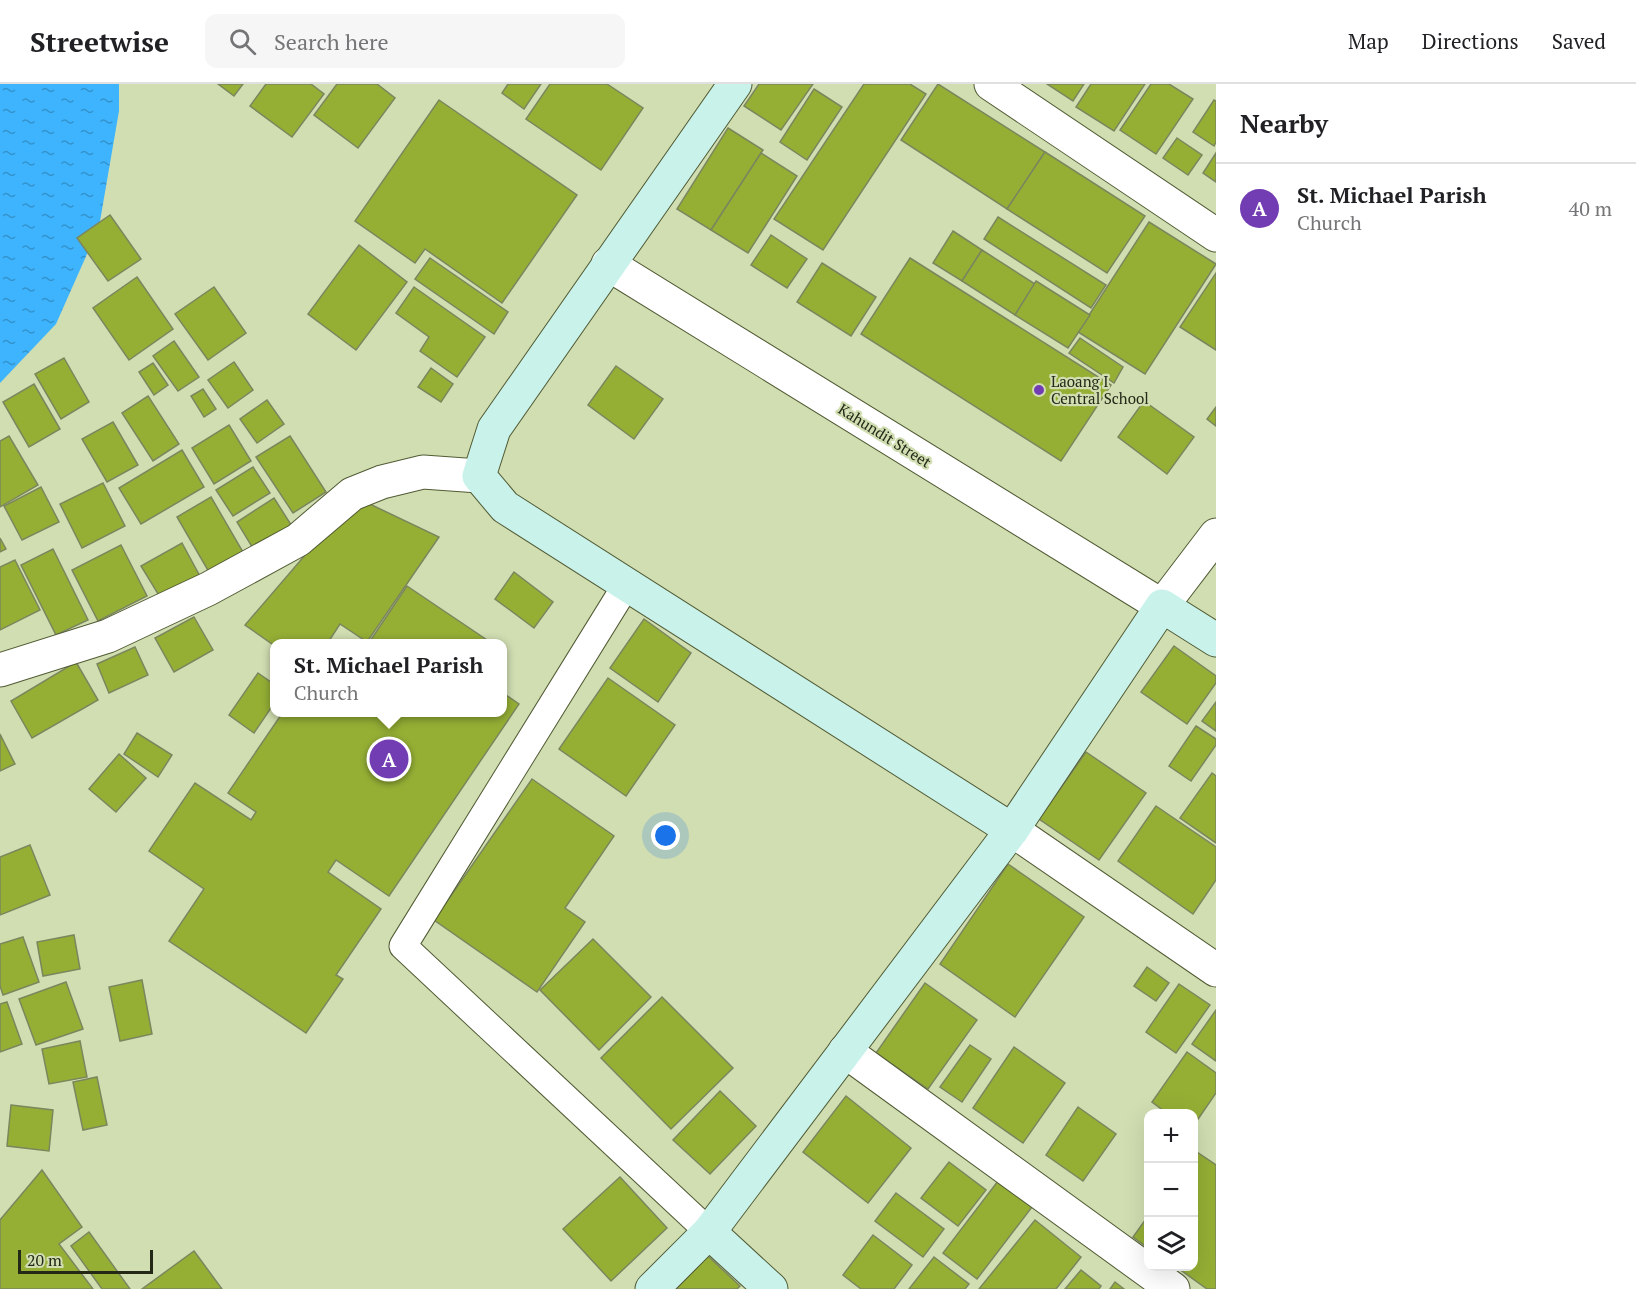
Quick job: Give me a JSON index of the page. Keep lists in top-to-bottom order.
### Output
{
  "streets": {
    "street": ["Kahundit Street"]
  },
  "places": ["Laoang I Central School"],
  "scale_bar": "20 m",
  "page": {
    "header": "Streetwise",
    "search": "Search here",
    "nav": ["Map", "Directions", "Saved"],
    "heading": "Nearby",
    "list": [
      {
        "mark": "A",
        "name": "St. Michael Parish",
        "note": "Church",
        "value": "40 m"
      }
    ],
    "popup": ["St. Michael Parish", "Church"],
    "pins": "A",
    "map_buttons": ["+", "−"],
    "scale": "20 m"
  }
}
